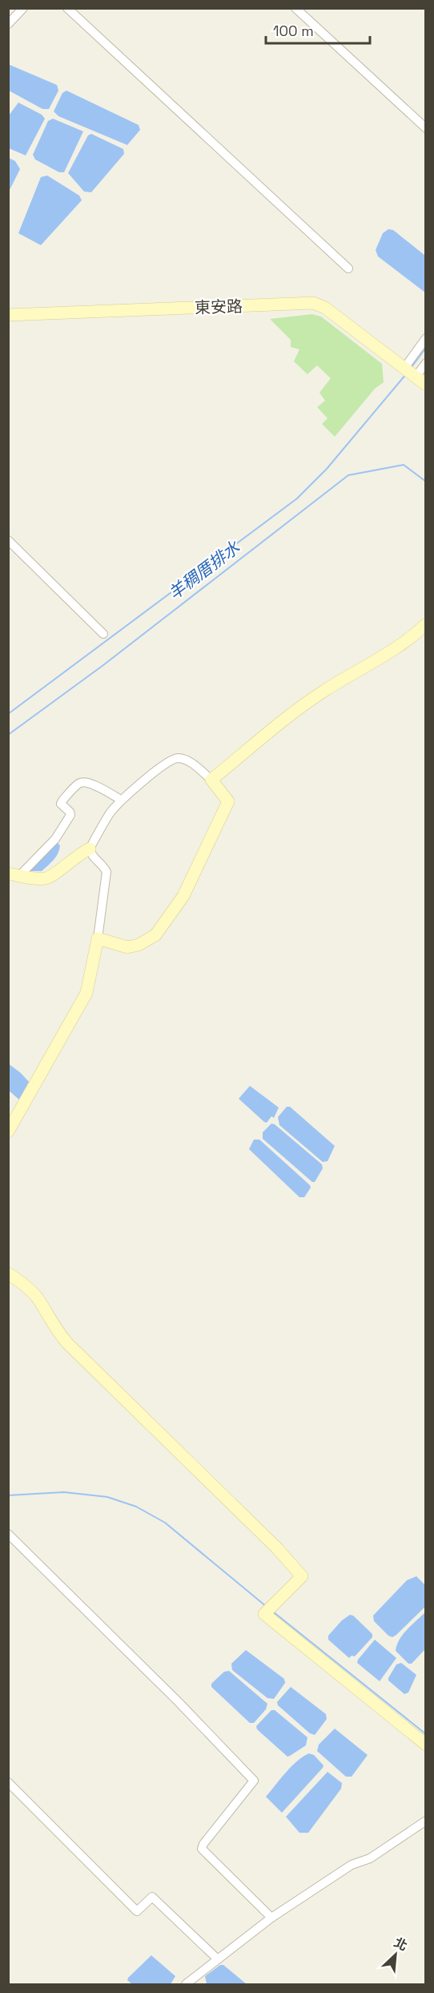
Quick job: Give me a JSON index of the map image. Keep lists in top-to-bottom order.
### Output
{
  "streets": {
    "street": ["東安路"]
  },
  "water": ["羊稠厝排水"],
  "scale_bar": "100 m",
  "north": "top right"
}
